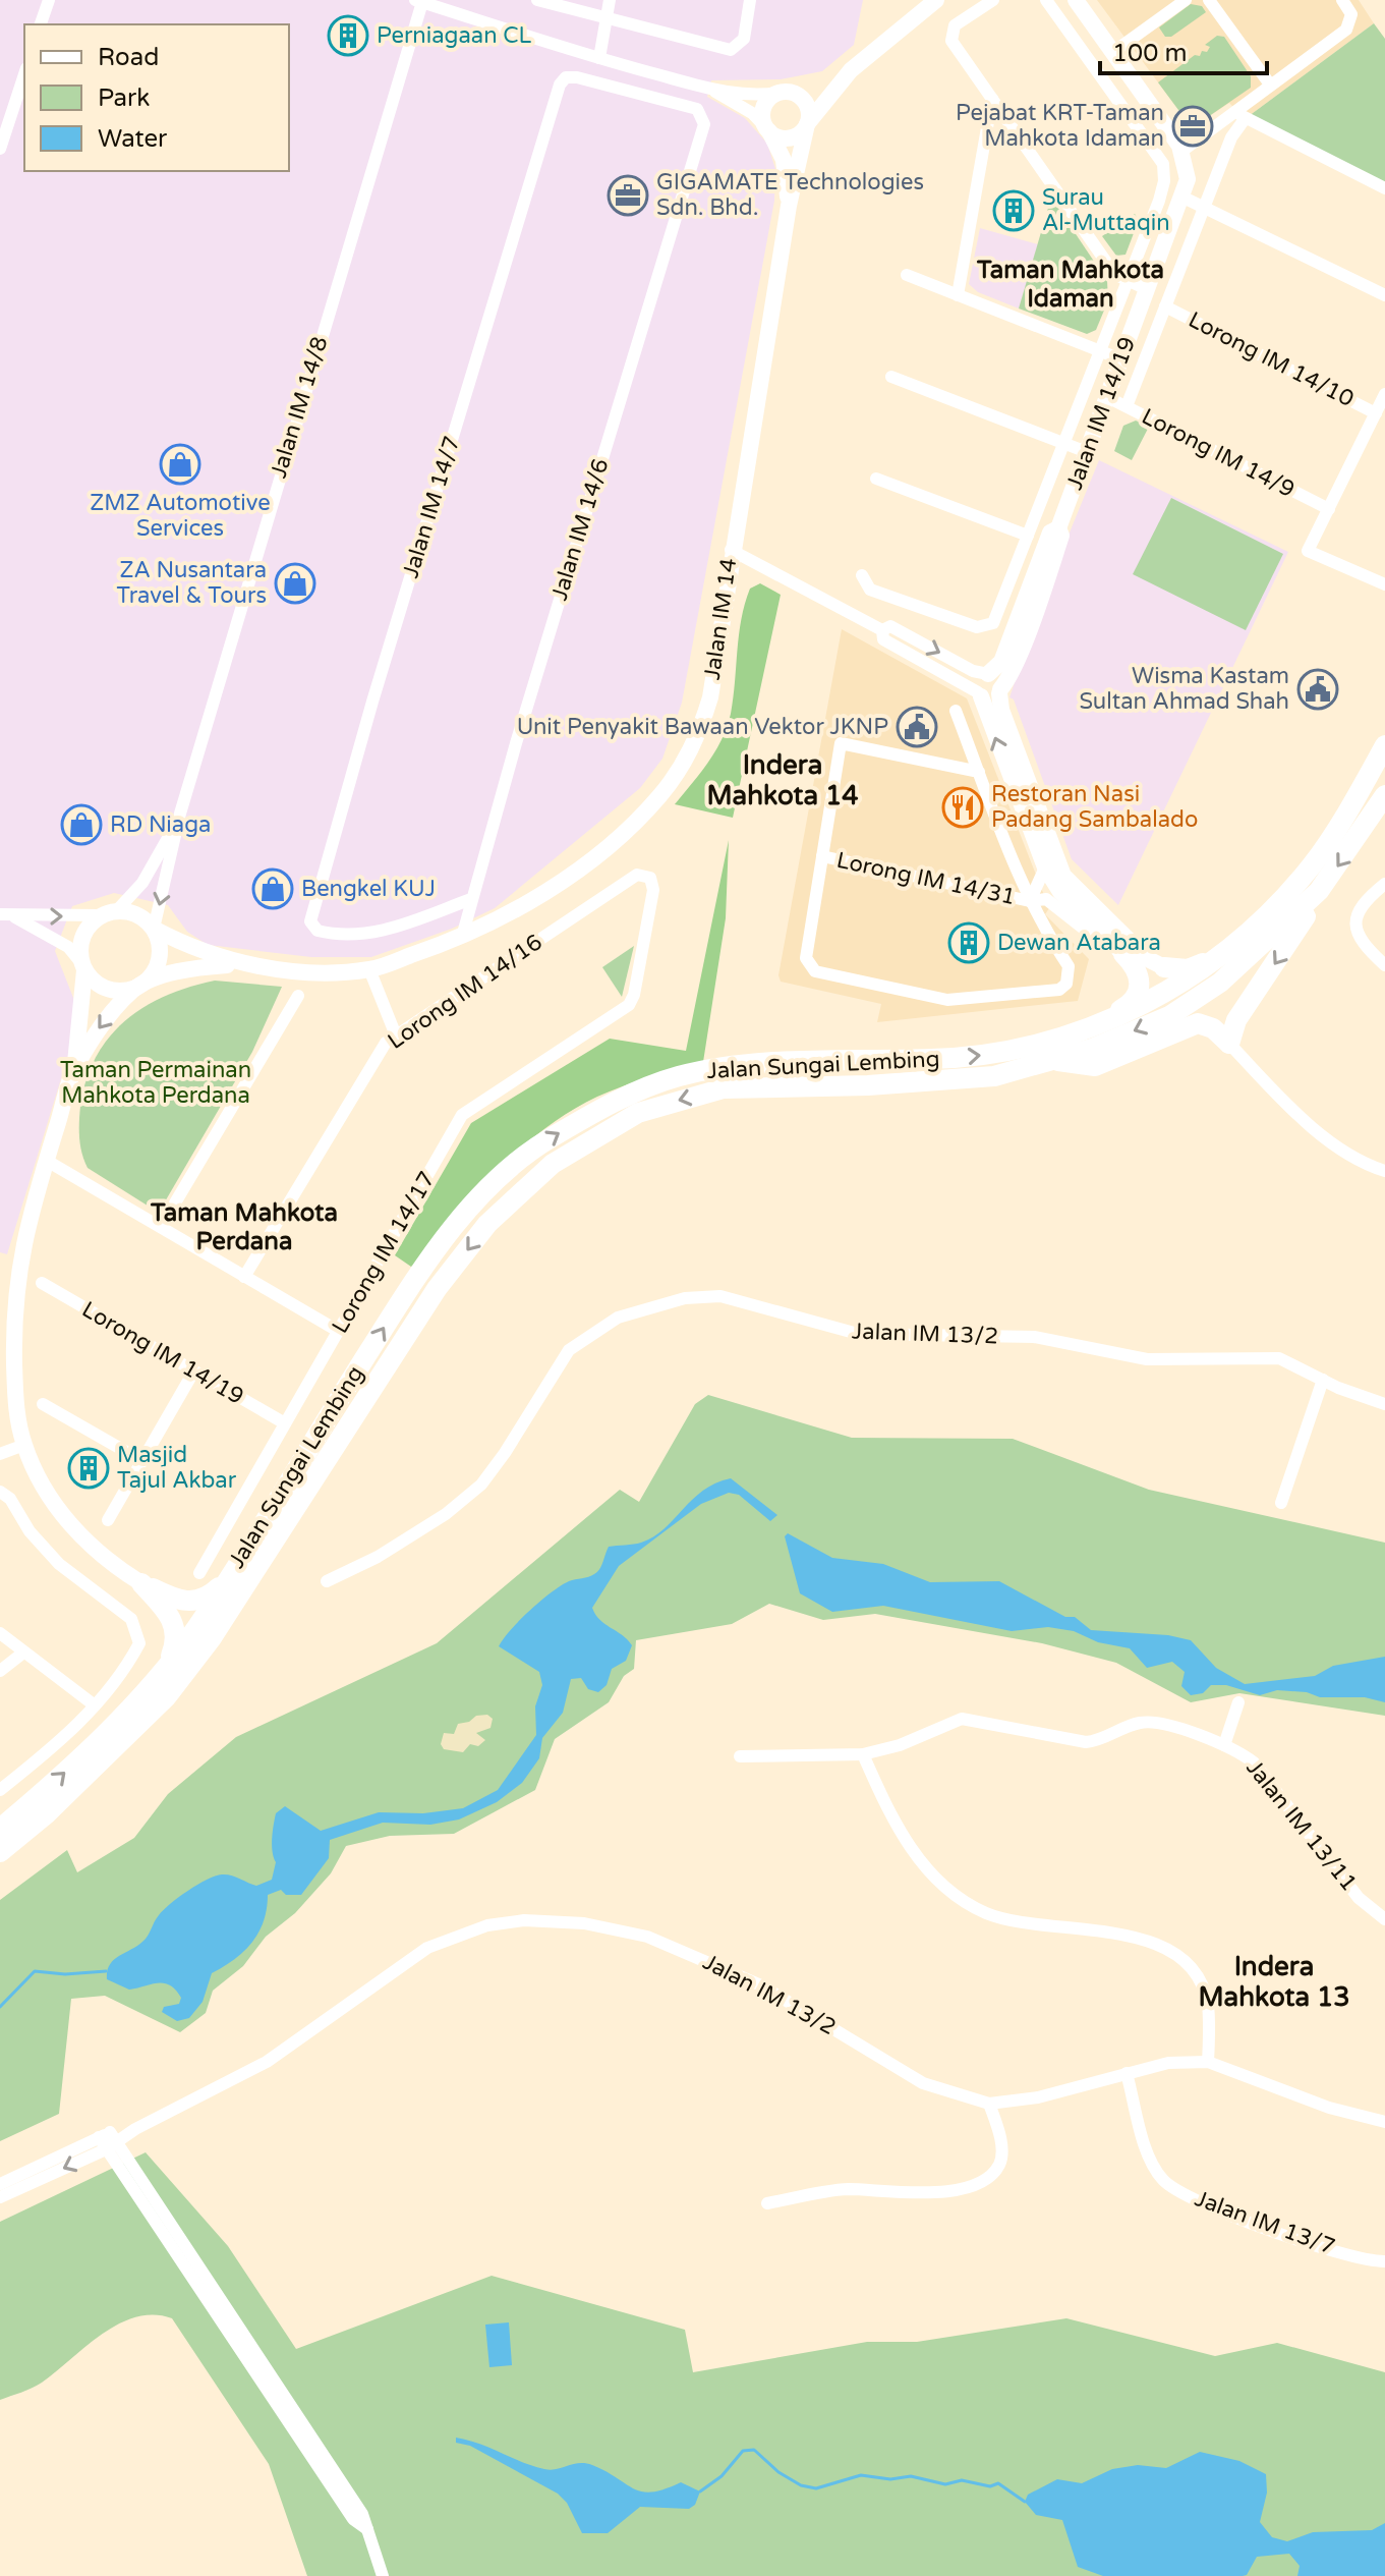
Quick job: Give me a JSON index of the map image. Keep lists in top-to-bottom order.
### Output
{
  "streets": {
    "main road": ["Jalan Sungai Lembing"],
    "street": [
      "Lorong IM 14/10",
      "Jalan IM 14/8",
      "Jalan IM 14/19",
      "Lorong IM 14/9",
      "Jalan IM 14/7",
      "Jalan IM 14/6",
      "Jalan IM 14",
      "Lorong IM 14/31",
      "Lorong IM 14/16",
      "Lorong IM 14/17",
      "Jalan IM 13/2",
      "Lorong IM 14/19",
      "Jalan IM 13/11",
      "Jalan IM 13/7"
    ]
  },
  "crossings": [
    ["Jalan IM 14/19", "Lorong IM 14/9"],
    ["Jalan IM 14/7", "Jalan IM 14/6"],
    ["Jalan IM 14/6", "Jalan IM 14"],
    ["Lorong IM 14/16", "Lorong IM 14/17"],
    ["Lorong IM 14/17", "Lorong IM 14/19"],
    ["Jalan IM 13/2", "Jalan IM 13/7"]
  ],
  "districts": [
    "Taman Mahkota Idaman",
    "Indera Mahkota 14",
    "Taman Mahkota Perdana",
    "Indera Mahkota 13"
  ],
  "parks": ["Taman Permainan Mahkota Perdana"],
  "places": {
    "building": [
      "Perniagaan CL",
      "Surau Al-Muttaqin",
      "Dewan Atabara",
      "Masjid Tajul Akbar"
    ],
    "office": ["Pejabat KRT-Taman Mahkota Idaman", "GIGAMATE Technologies Sdn. Bhd."],
    "shop": [
      "ZMZ Automotive Services",
      "ZA Nusantara Travel & Tours",
      "RD Niaga",
      "Bengkel KUJ"
    ],
    "public building": ["Wisma Kastam Sultan Ahmad Shah", "Unit Penyakit Bawaan Vektor JKNP"],
    "restaurant": ["Restoran Nasi Padang Sambalado"]
  },
  "legend": ["Road", "Park", "Water"],
  "scale_bar": "100 m"
}
